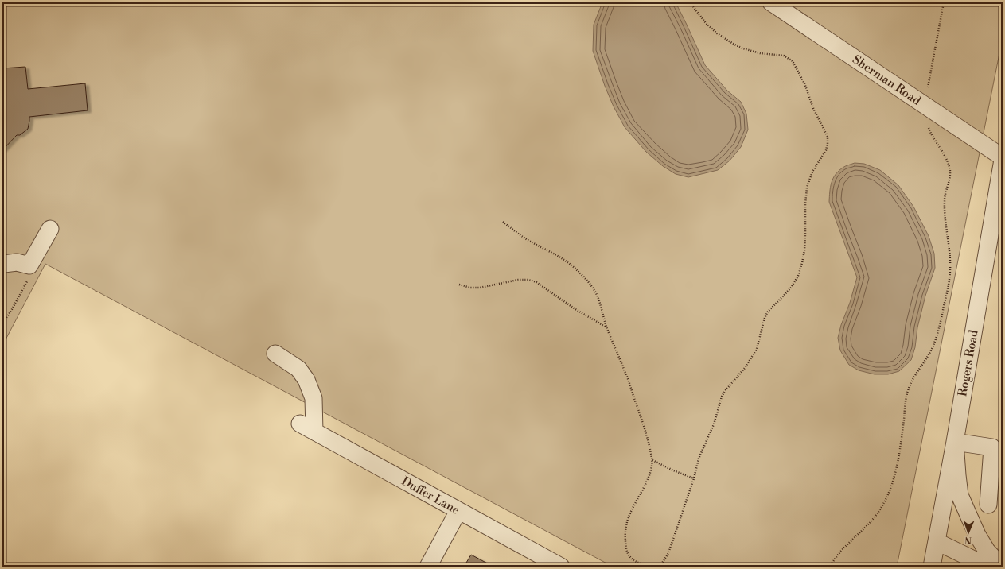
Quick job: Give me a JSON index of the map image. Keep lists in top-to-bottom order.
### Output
{
  "streets": {
    "street": ["Sherman Road", "Rogers Road", "Duffer Lane"]
  },
  "crossings": [
    ["Sherman Road", "Rogers Road"]
  ],
  "north": "bottom"
}
